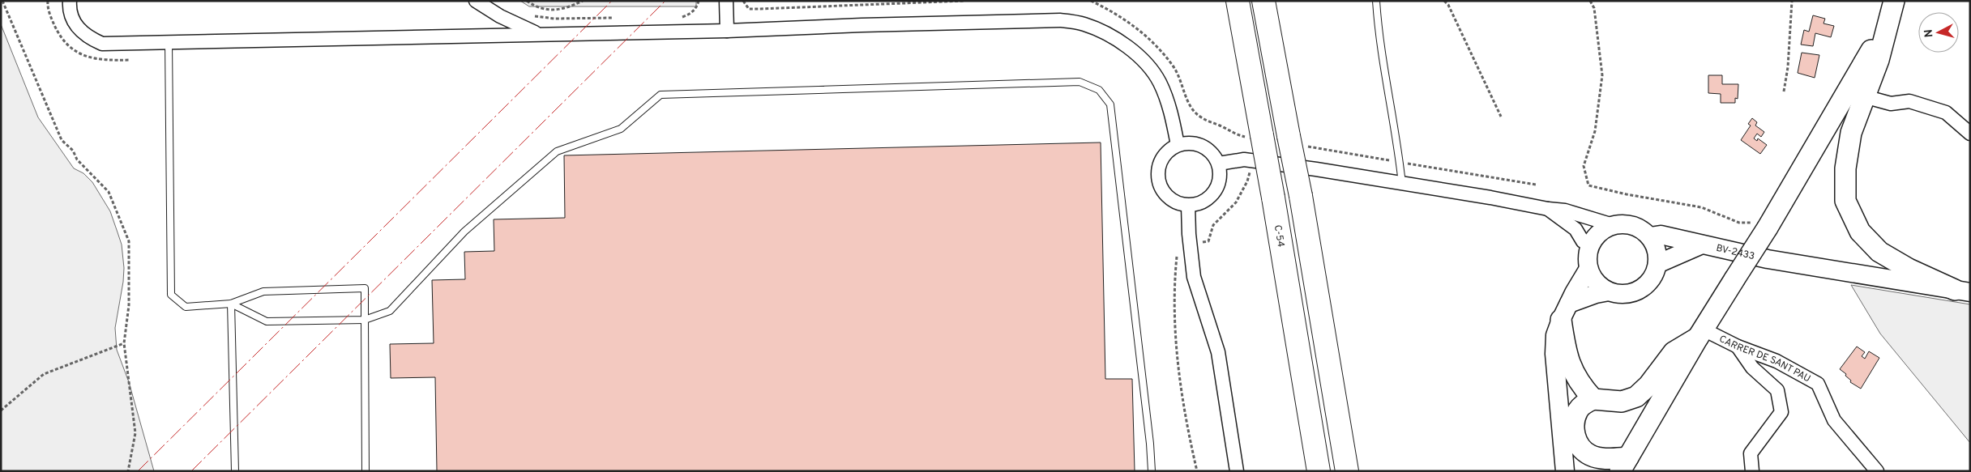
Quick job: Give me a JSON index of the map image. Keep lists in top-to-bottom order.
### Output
{
  "streets": {
    "highway": ["C-54"],
    "main road": ["BV-2433"],
    "street": ["CARRER DE SANT PAU"]
  },
  "north": "left"
}
